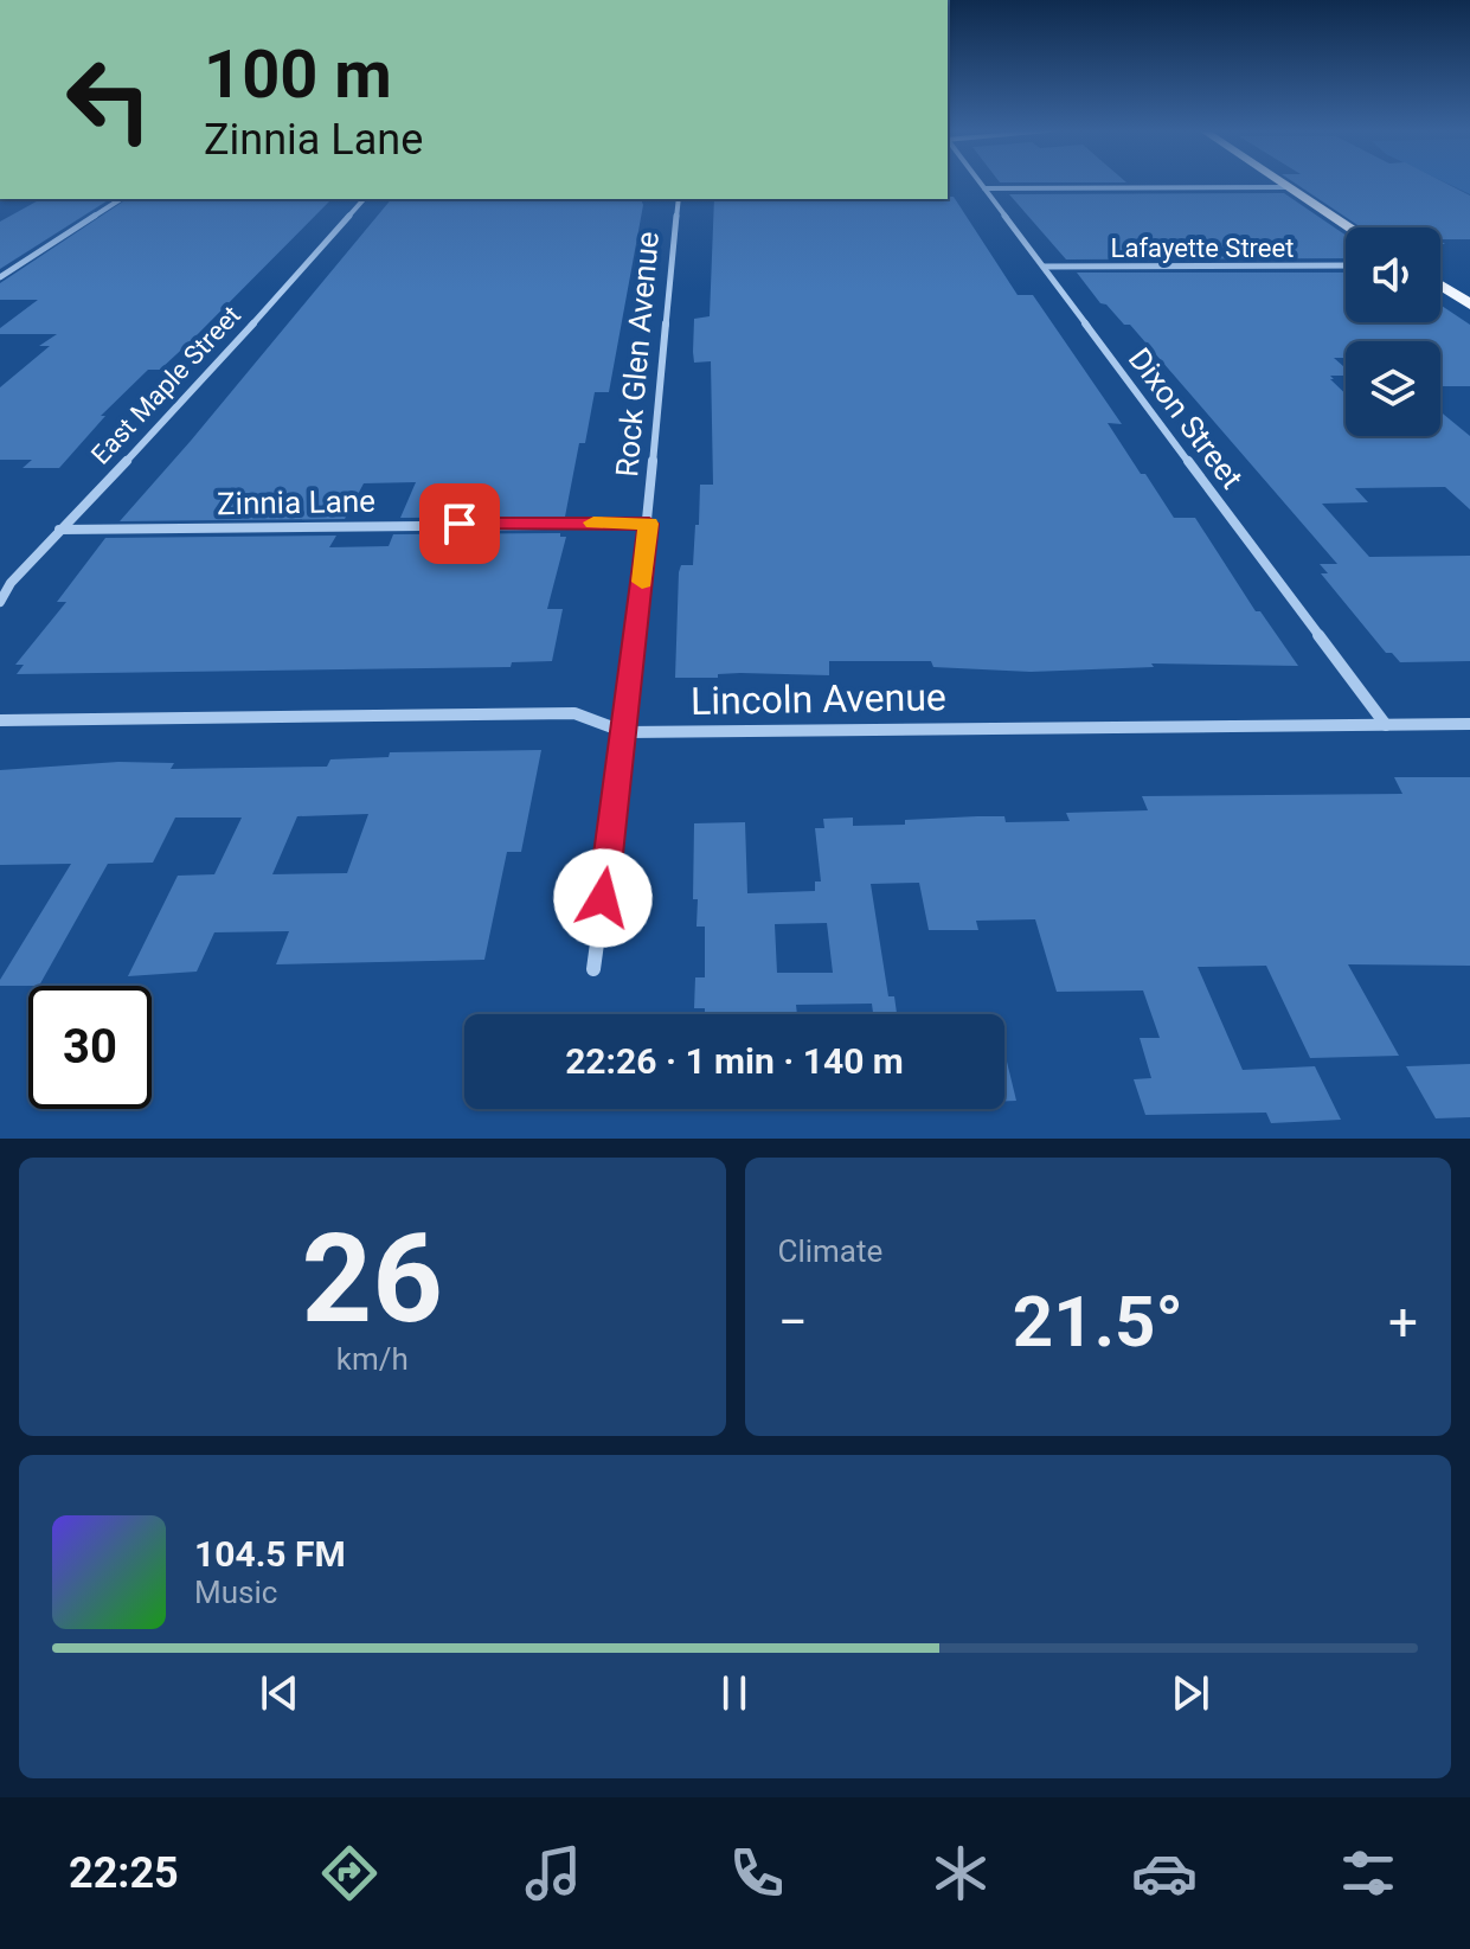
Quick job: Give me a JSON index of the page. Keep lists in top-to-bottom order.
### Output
{
  "streets": {
    "street": [
      "Lafayette Street",
      "Rock Glen Avenue",
      "East Maple Street",
      "Dixon Street",
      "Zinnia Lane",
      "Lincoln Avenue"
    ]
  },
  "crossings": [
    ["Lafayette Street", "Dixon Street"],
    ["Rock Glen Avenue", "Zinnia Lane"],
    ["Rock Glen Avenue", "Lincoln Avenue"],
    ["East Maple Street", "Zinnia Lane"],
    ["Dixon Street", "Lincoln Avenue"]
  ],
  "page": {
    "turn": ["100 m", "Zinnia Lane"],
    "limit": "30",
    "trip": "22:26 · 1 min · 140 m",
    "tile": [
      ["26", "km/h"],
      "Climate"
    ],
    "heat": ["−", "21.5°", "+"],
    "song": ["104.5 FM", "Music"],
    "tabs": "22:25"
  }
}
